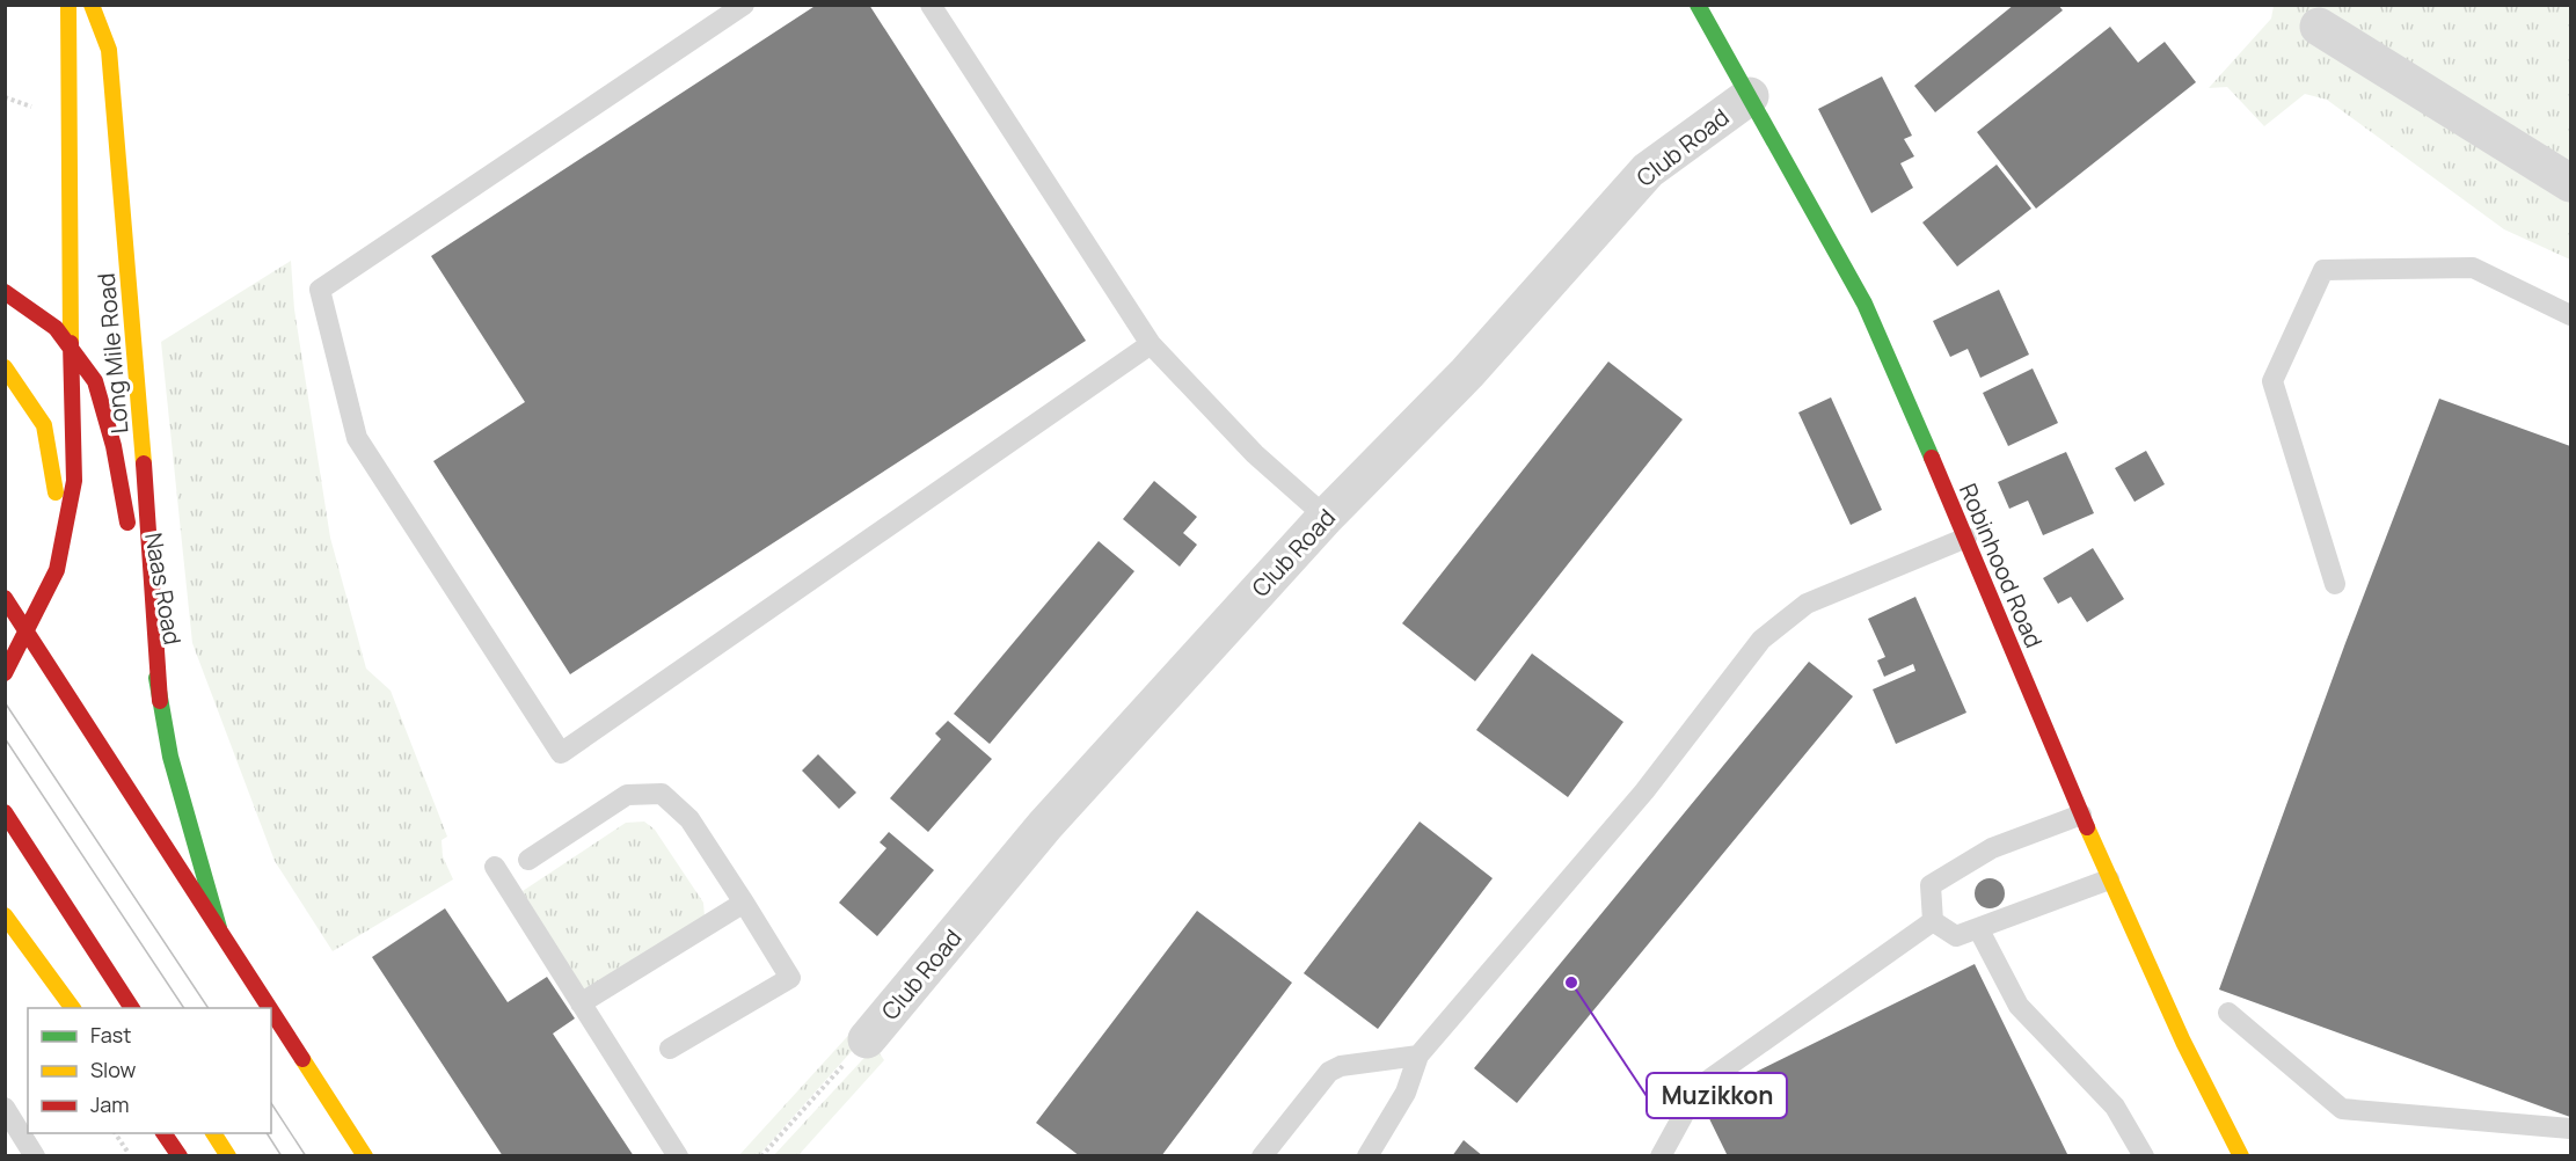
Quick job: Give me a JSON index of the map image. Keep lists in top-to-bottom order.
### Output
{
  "streets": {
    "main road": ["Long Mile Road", "Robinhood Road", "Naas Road"],
    "street": ["Club Road"]
  },
  "crossings": [
    ["Club Road", "Robinhood Road"],
    ["Long Mile Road", "Naas Road"]
  ],
  "places": ["Muzikkon"],
  "legend": ["Fast", "Slow", "Jam"]
}
